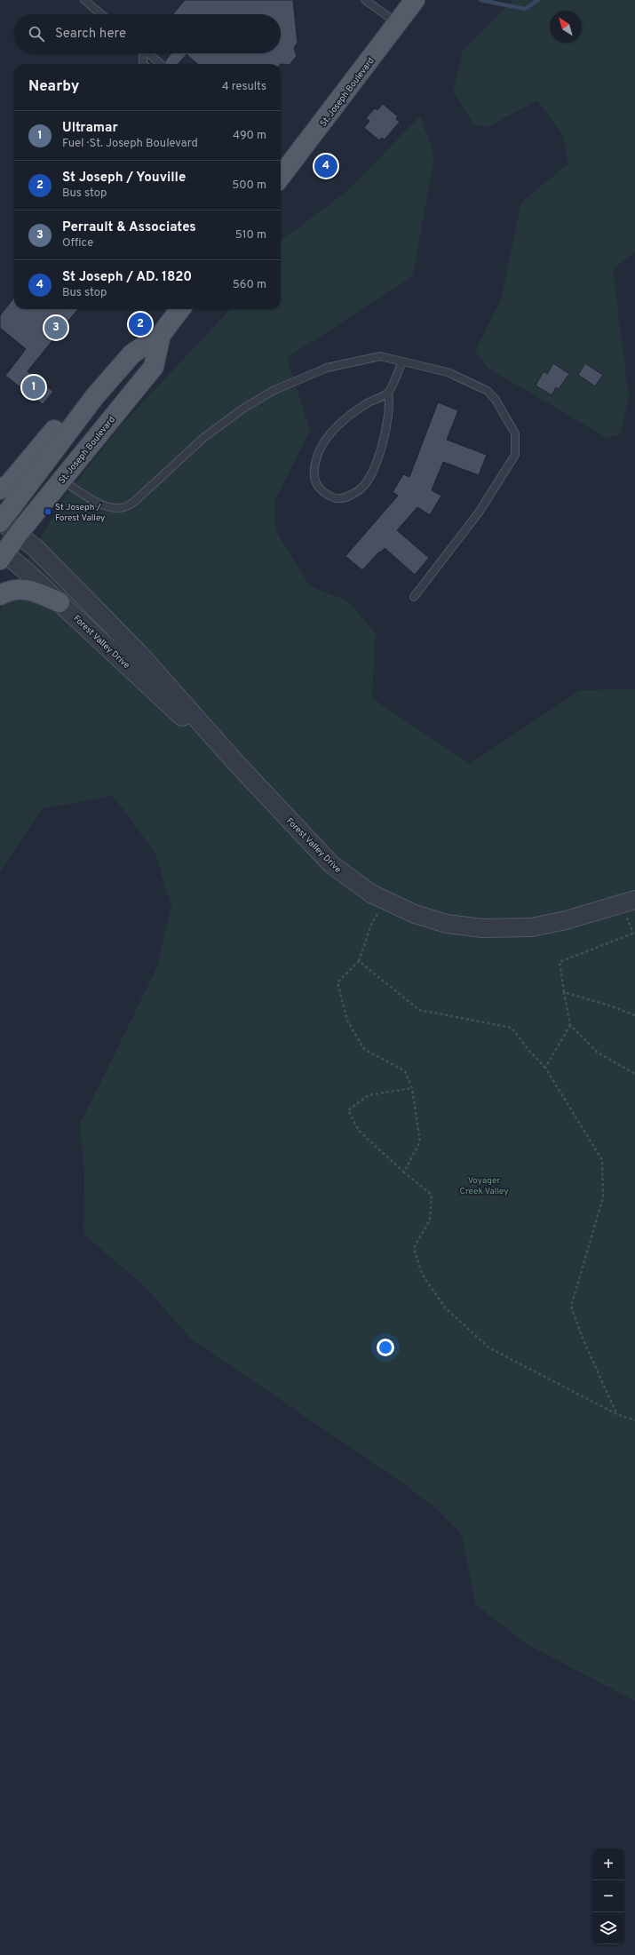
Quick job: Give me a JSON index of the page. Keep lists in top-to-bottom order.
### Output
{
  "streets": {
    "main road": ["St. Joseph Boulevard"],
    "street": ["Forest Valley Drive"]
  },
  "crossings": [
    ["St. Joseph Boulevard", "Forest Valley Drive"]
  ],
  "parks": ["Voyager Creek Valley"],
  "places": {
    "transit": ["St Joseph / Forest Valley"]
  },
  "north": "top left",
  "page": {
    "search": "Search here",
    "heading": ["Nearby", "4 results"],
    "list": [
      {
        "mark": "1",
        "name": "Ultramar",
        "note": "Fuel · St. Joseph Boulevard",
        "value": "490 m"
      },
      {
        "mark": "2",
        "name": "St Joseph / Youville",
        "note": "Bus stop",
        "value": "500 m"
      },
      {
        "mark": "3",
        "name": "Perrault & Associates",
        "note": "Office",
        "value": "510 m"
      },
      {
        "mark": "4",
        "name": "St Joseph / AD. 1820",
        "note": "Bus stop",
        "value": "560 m"
      }
    ],
    "pins": [
      "4",
      "2",
      "3",
      "1"
    ],
    "map_buttons": ["+", "−"]
  }
}
